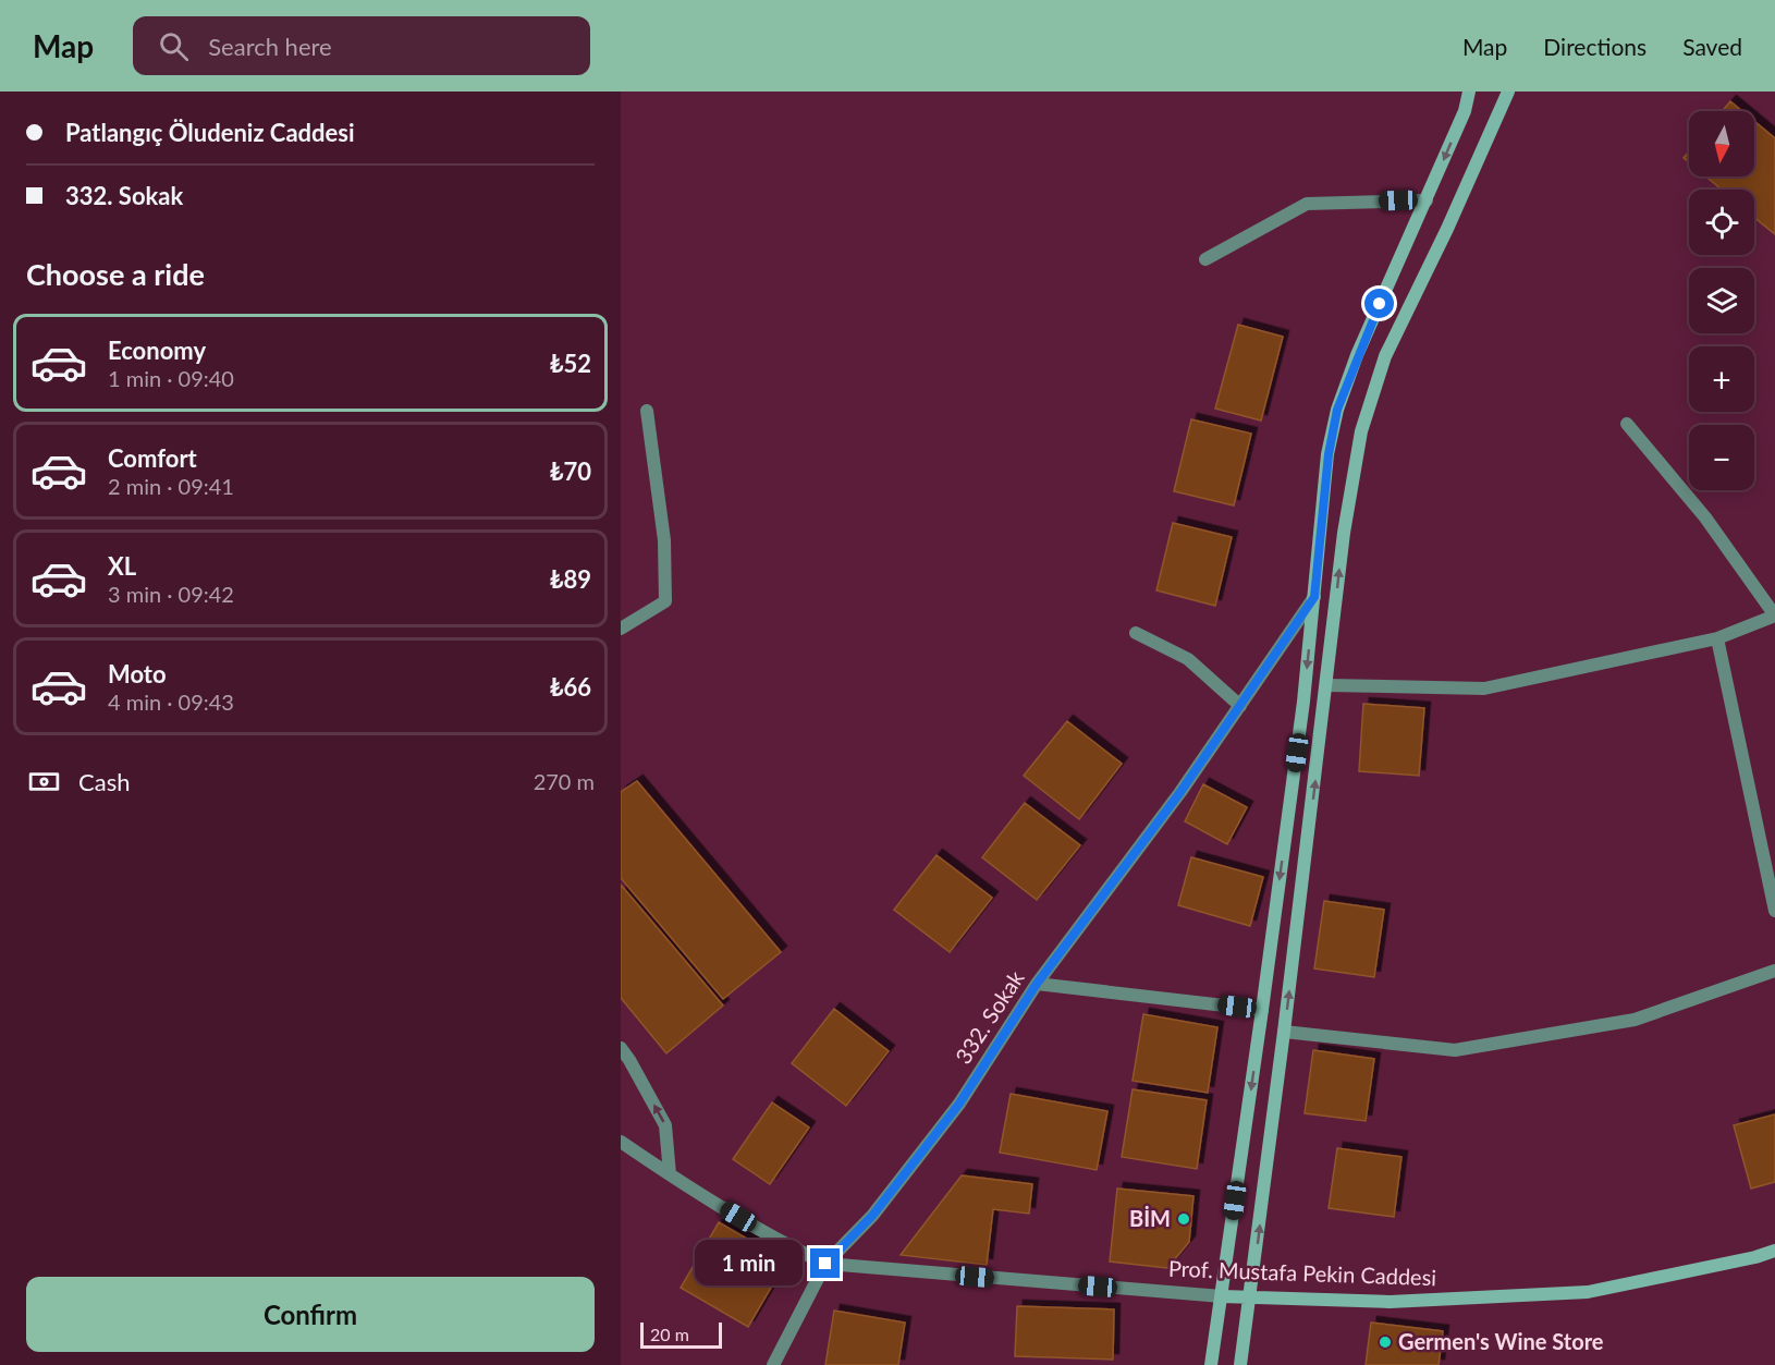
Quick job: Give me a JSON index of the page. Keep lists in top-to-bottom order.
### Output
{
  "streets": {
    "main road": ["Prof. Mustafa Pekin Caddesi"],
    "street": ["332. Sokak"]
  },
  "crossings": [
    ["332. Sokak", "Prof. Mustafa Pekin Caddesi"]
  ],
  "places": ["BİM", "Germen's Wine Store"],
  "scale_bar": "20 m",
  "north": "bottom",
  "page": {
    "header": "Map",
    "search": "Search here",
    "nav": ["Map", "Directions", "Saved"],
    "banner": ["Patlangıç Öludeniz Caddesi", "332. Sokak"],
    "map_buttons": ["+", "−"],
    "heading": "Choose a ride",
    "list": [
      {
        "name": "Economy",
        "note": "1 min · 09:40",
        "value": "₺52"
      },
      {
        "name": "Comfort",
        "note": "2 min · 09:41",
        "value": "₺70"
      },
      {
        "name": "XL",
        "note": "3 min · 09:42",
        "value": "₺89"
      },
      {
        "name": "Moto",
        "note": "4 min · 09:43",
        "value": "₺66"
      }
    ],
    "pay": ["Cash", "270 m"],
    "bubble": "1 min",
    "buttons": "Confirm",
    "scale": "20 m"
  }
}
